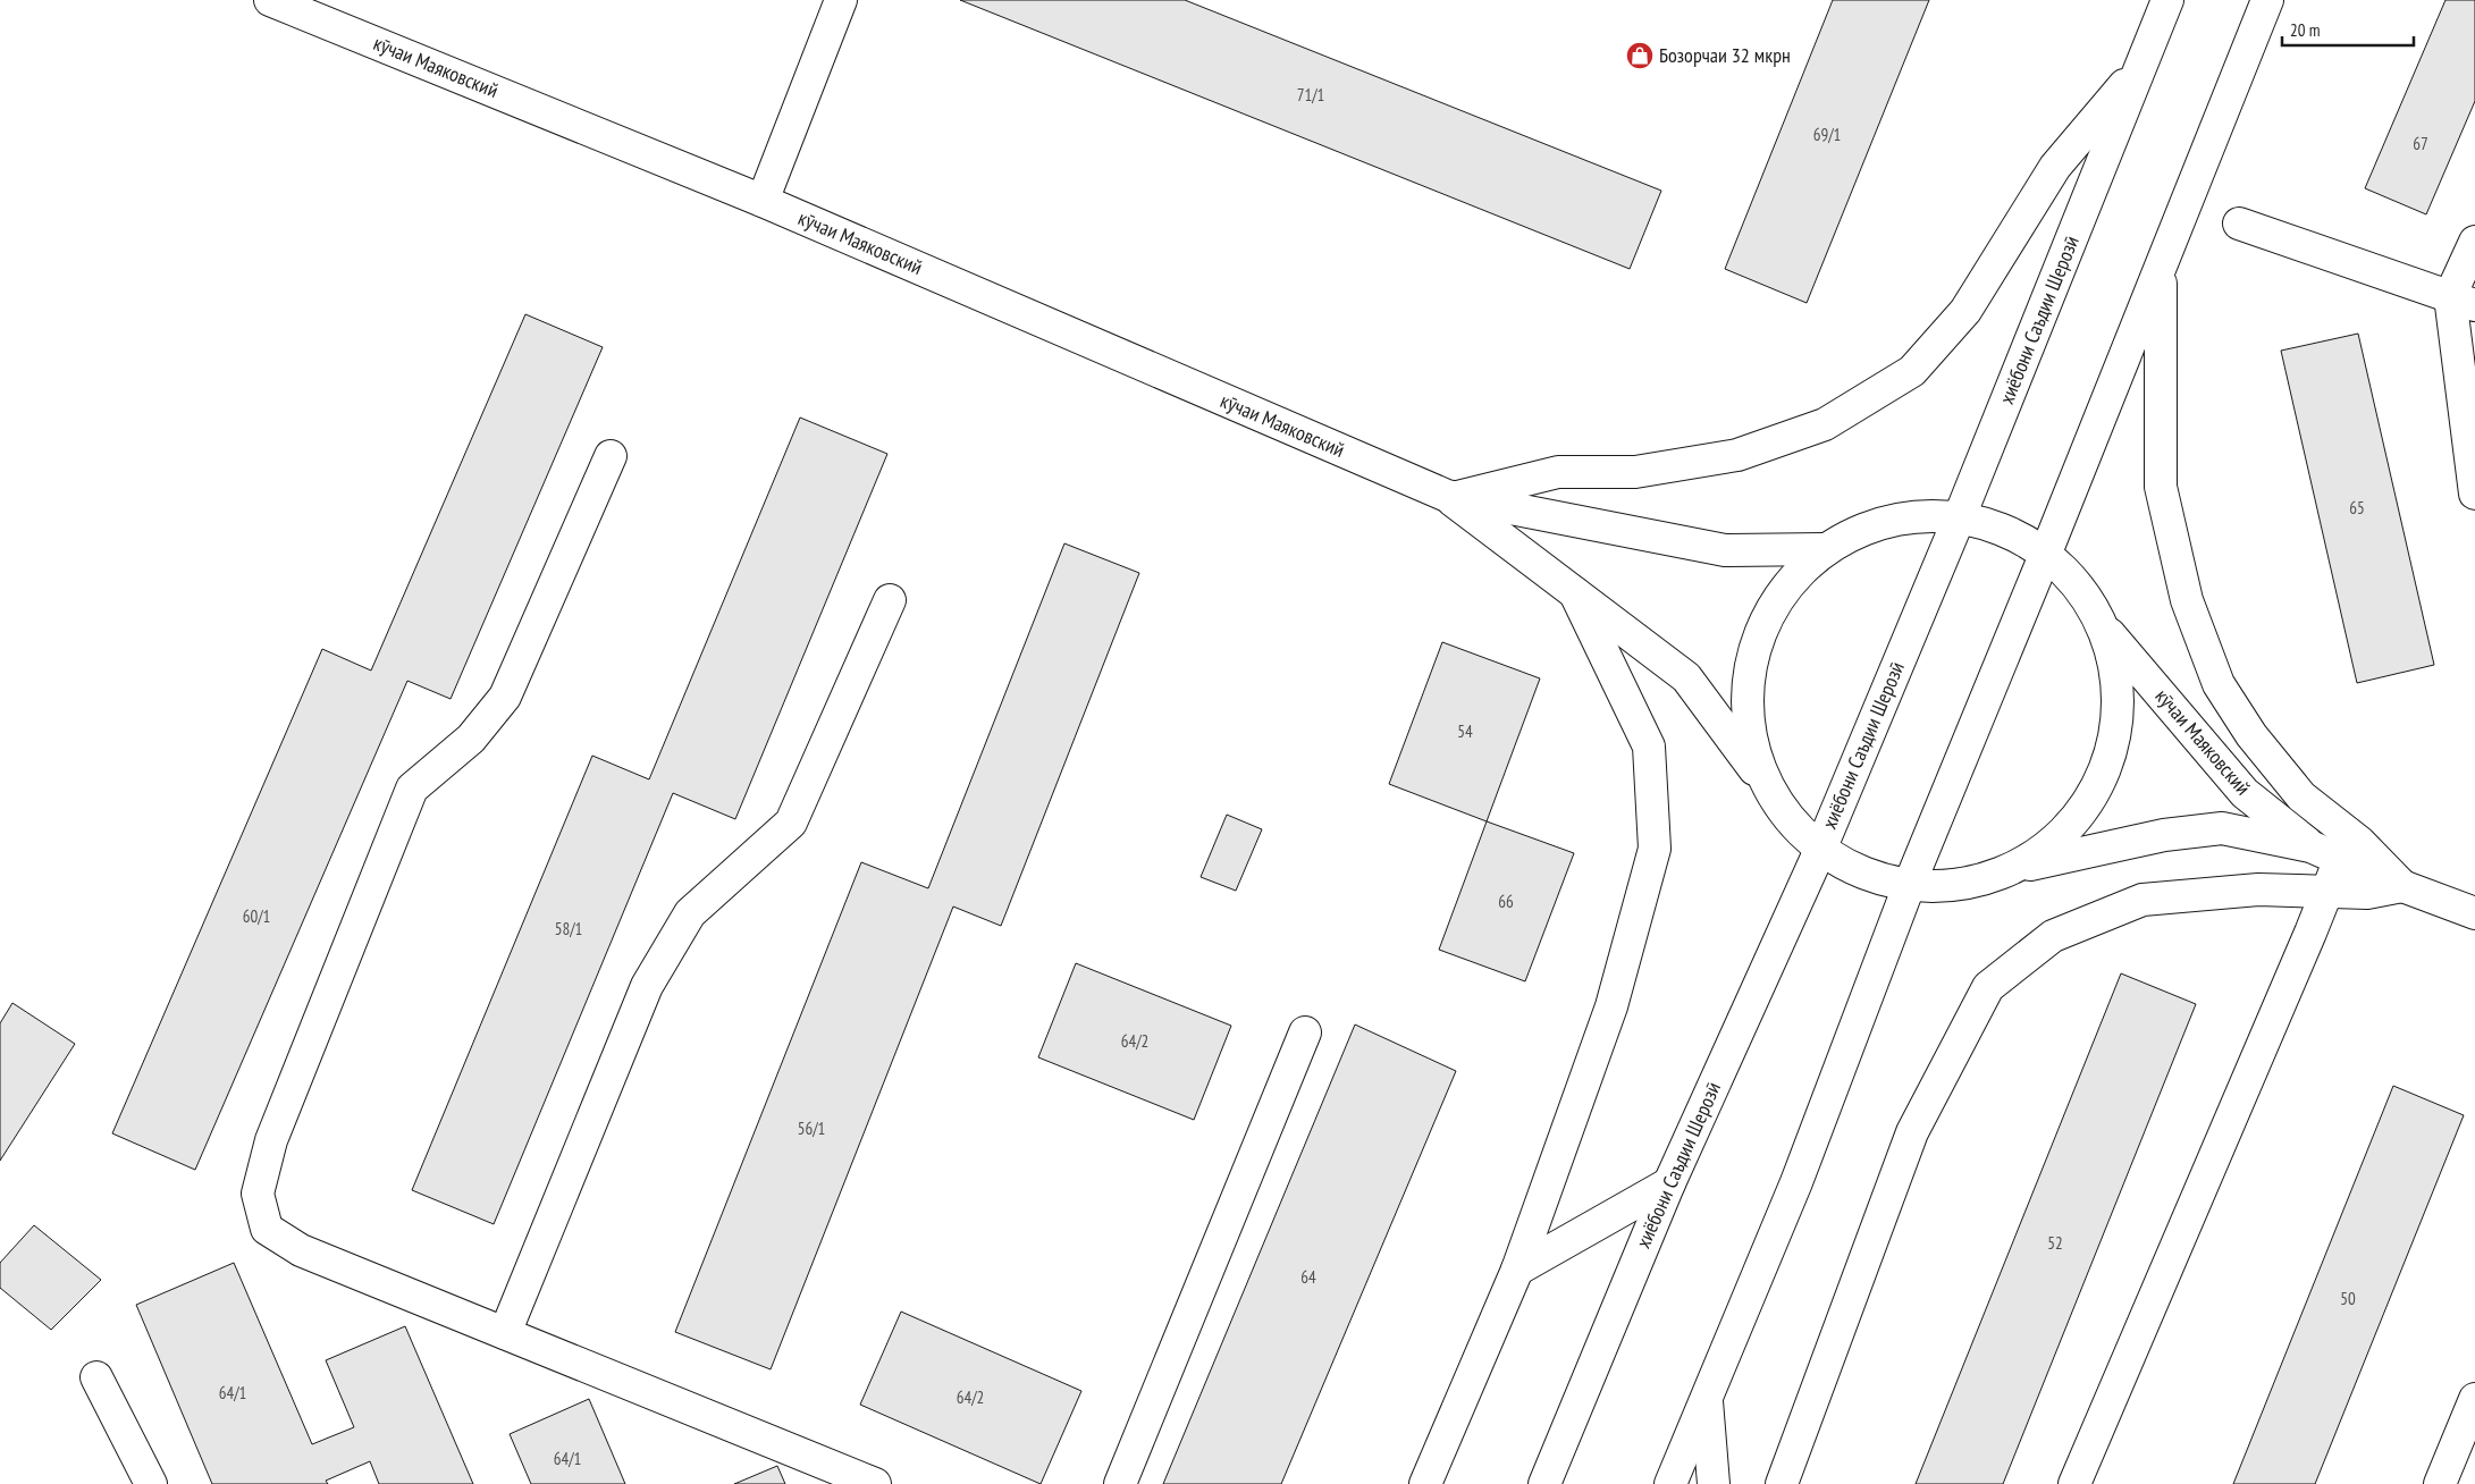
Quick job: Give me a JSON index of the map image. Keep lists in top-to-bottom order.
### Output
{
  "streets": {
    "street": ["кӯчаи Маяковский", "хиёбони Саъдии Шерозӣ"]
  },
  "crossings": [
    ["кӯчаи Маяковский", "хиёбони Саъдии Шерозӣ"]
  ],
  "places": {
    "shop": ["Бозорчаи 32 мкрн"]
  },
  "house_numbers": [
    "71/1",
    "69/1",
    "67",
    "65",
    "54",
    "66",
    "60/1",
    "58/1",
    "64/2",
    "56/1",
    "52",
    "64",
    "50",
    "64/1",
    "64/2",
    "64/1"
  ],
  "scale_bar": "20 m"
}
